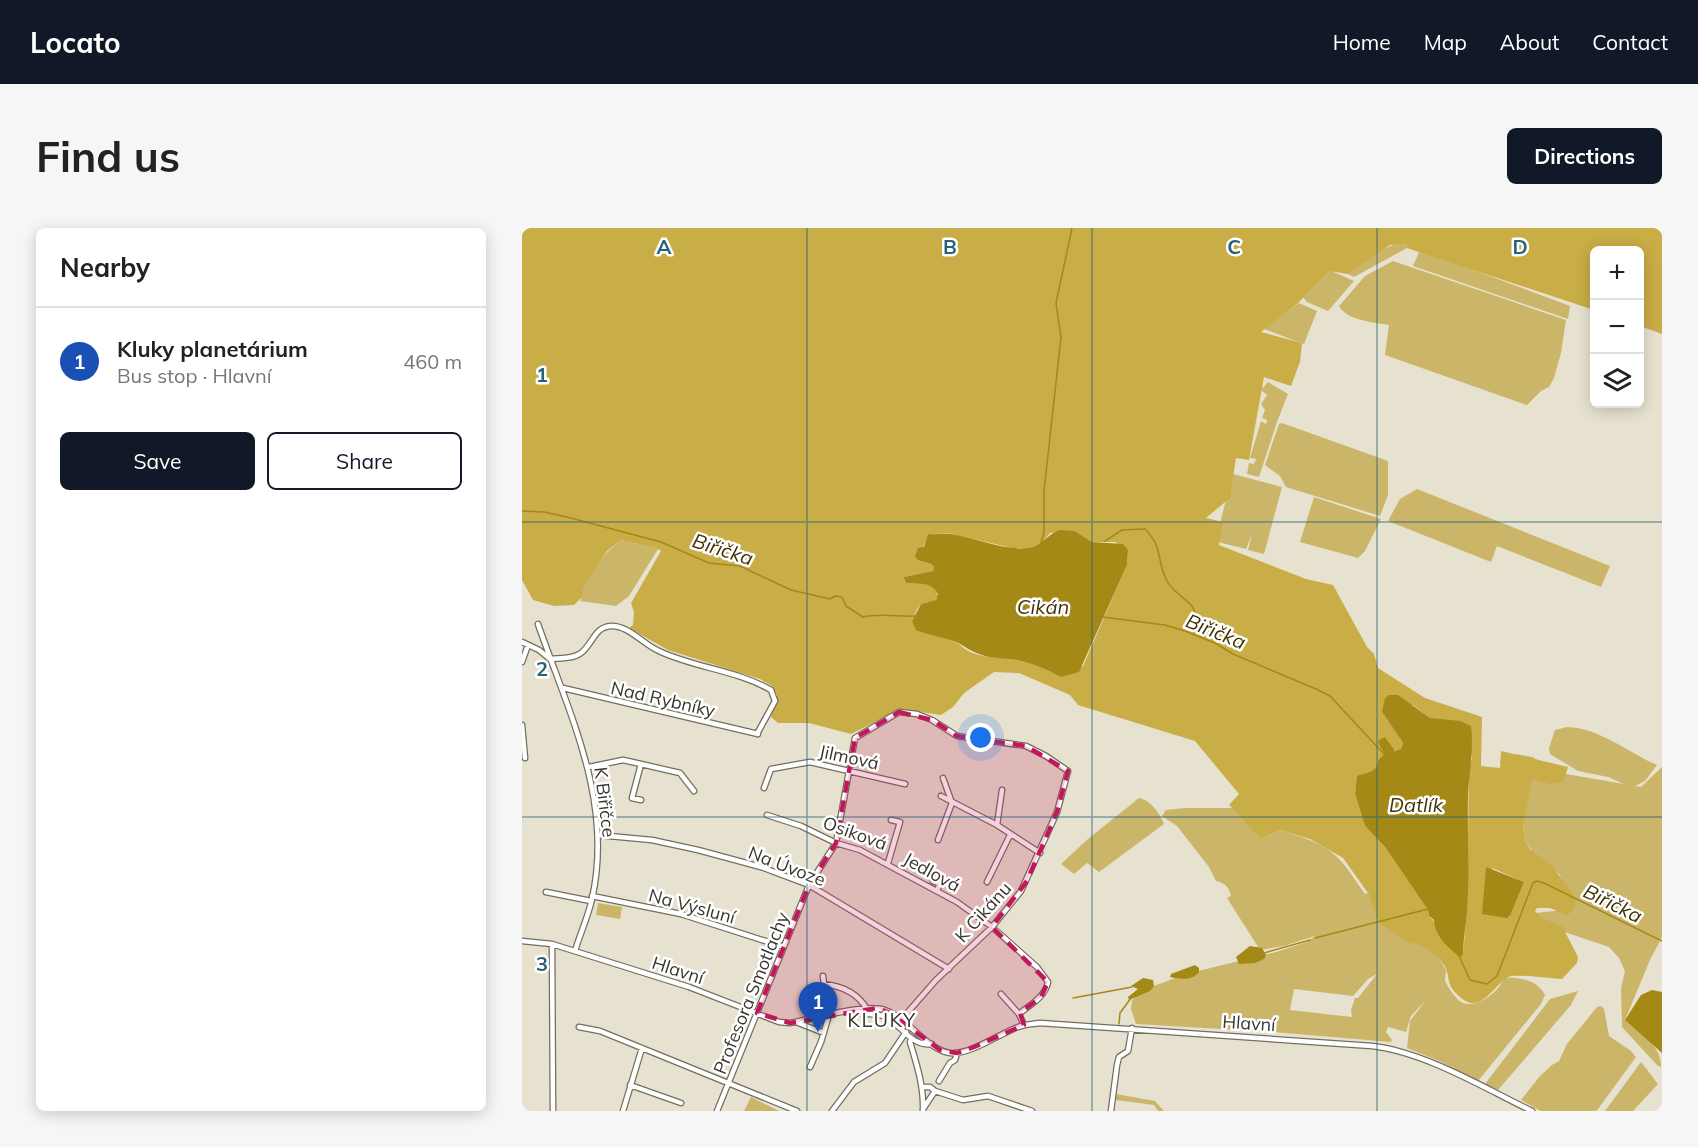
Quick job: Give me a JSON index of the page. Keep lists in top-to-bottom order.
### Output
{
  "streets": {
    "street": [
      "Nad Rybníky",
      "Jilmová",
      "K Biřičce",
      "Osiková",
      "Na Úvoze",
      "Jedlová",
      "Na Výsluní",
      "K Cikánu",
      "Hlavní",
      "Profesora Smotlachy"
    ]
  },
  "crossings": [
    ["Nad Rybníky", "K Biřičce"],
    ["Jilmová", "K Cikánu"],
    ["K Biřičce", "Na Úvoze"],
    ["K Biřičce", "Na Výsluní"],
    ["K Biřičce", "Hlavní"],
    ["Osiková", "Jedlová"],
    ["Osiková", "Profesora Smotlachy"],
    ["Na Úvoze", "K Cikánu"],
    ["Na Úvoze", "Profesora Smotlachy"],
    ["Jedlová", "K Cikánu"],
    ["Na Výsluní", "Profesora Smotlachy"],
    ["K Cikánu", "Hlavní"],
    ["Hlavní", "Profesora Smotlachy"]
  ],
  "districts": ["KLUKY"],
  "water": ["Biřička", "Cikán", "Datlík"],
  "page": {
    "header": "Locato",
    "nav": [
      "Home",
      "Map",
      "About",
      "Contact"
    ],
    "buttons": [
      "Directions",
      ["Save", "Share"]
    ],
    "title": "Find us",
    "heading": "Nearby",
    "map_buttons": ["+", "−"],
    "list": [
      {
        "mark": "1",
        "name": "Kluky planetárium",
        "note": "Bus stop · Hlavní",
        "value": "460 m"
      }
    ],
    "pins": "1"
  },
  "grid": {
    "columns": [
      "A",
      "B",
      "C",
      "D"
    ],
    "rows": ["1", "2", "3"]
  }
}
